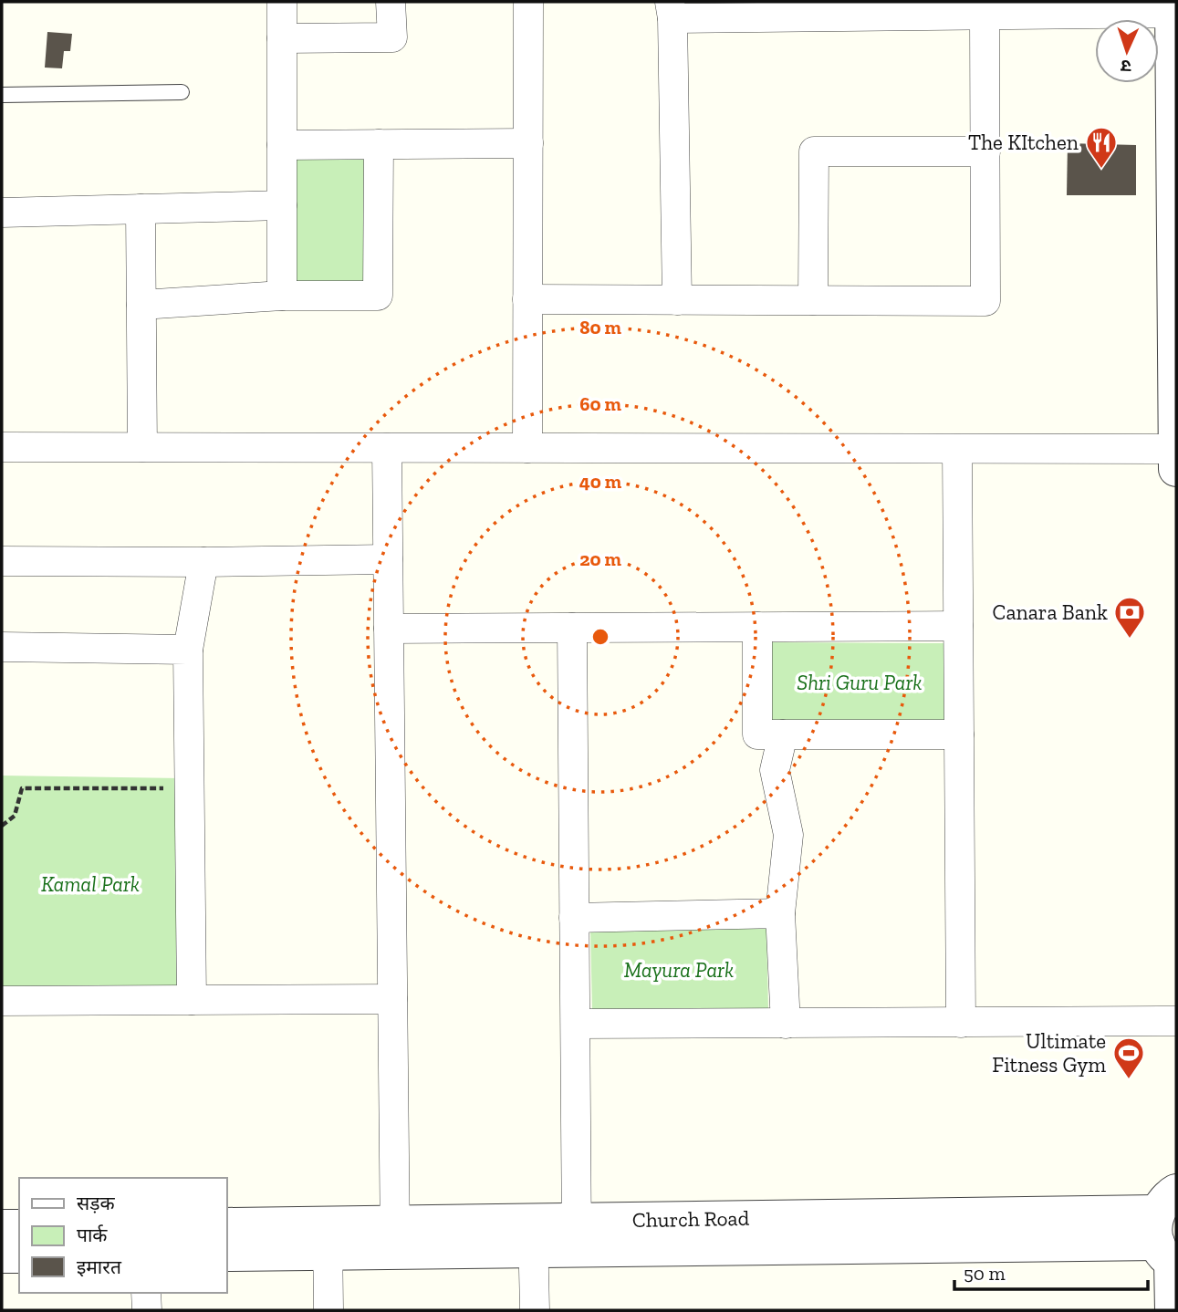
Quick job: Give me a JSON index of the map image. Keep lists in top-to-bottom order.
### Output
{
  "streets": {
    "street": ["Church Road"]
  },
  "parks": ["Shri Guru Park", "Kamal Park", "Mayura Park"],
  "places": {
    "restaurant": ["The KItchen"],
    "bank": ["Canara Bank"],
    "sports": ["Ultimate Fitness Gym"]
  },
  "legend": ["सड़क", "पार्क", "इमारत"],
  "scale_bar": "50 m",
  "north": "bottom",
  "rings": [
    "80 m",
    "60 m",
    "40 m",
    "20 m"
  ]
}
